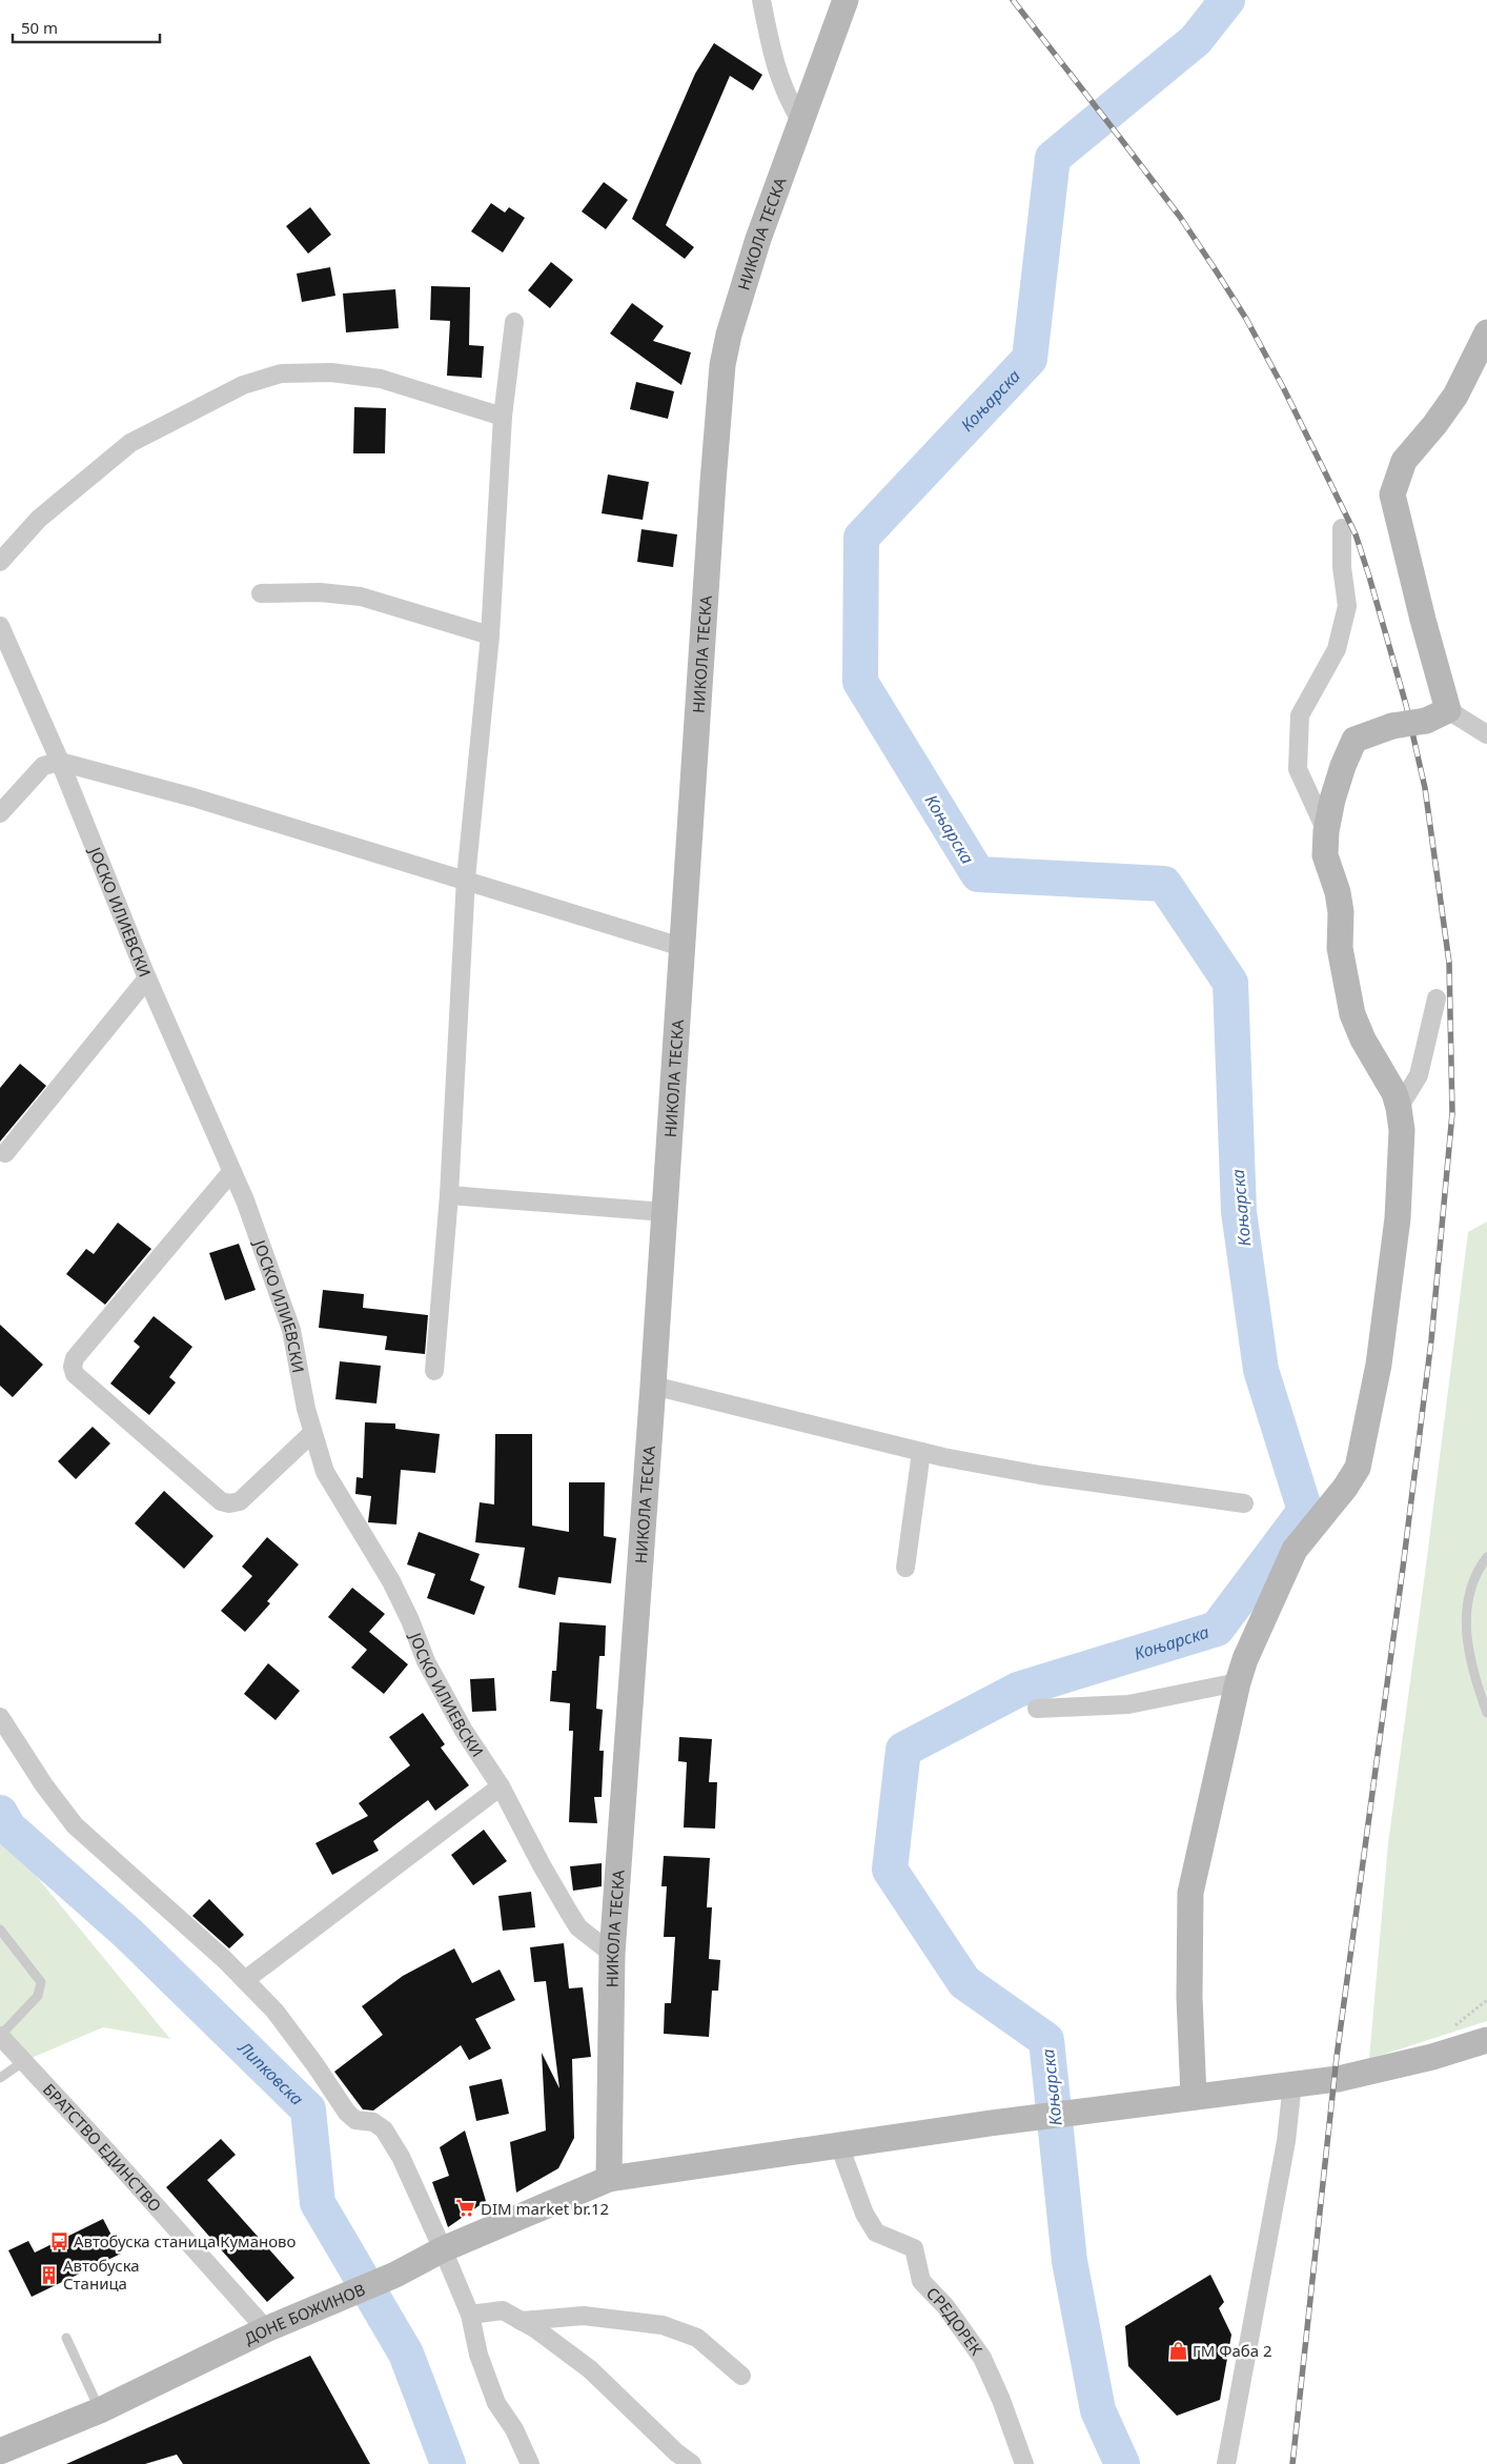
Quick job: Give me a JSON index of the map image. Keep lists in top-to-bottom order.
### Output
{
  "streets": {
    "main road": ["НИКОЛА ТЕСКА", "ДОНЕ БОЖИНОВ"],
    "street": ["ЈОСКО ИЛИЕВСКИ", "БРАТСТВО ЕДИНСТВО", "СРЕДОРЕК"]
  },
  "crossings": [
    ["НИКОЛА ТЕСКА", "ЈОСКО ИЛИЕВСКИ"],
    ["НИКОЛА ТЕСКА", "ДОНЕ БОЖИНОВ"],
    ["БРАТСТВО ЕДИНСТВО", "ДОНЕ БОЖИНОВ"],
    ["ДОНЕ БОЖИНОВ", "СРЕДОРЕК"]
  ],
  "water": ["Коњарска", "Липковска"],
  "places": {
    "supermarket": ["DIM market br.12"],
    "bus stop": ["Автобуска станица Куманово"],
    "building": ["Автобуска Станица"],
    "shop": ["ГМ Фаба 2"]
  },
  "scale_bar": "50 m"
}
